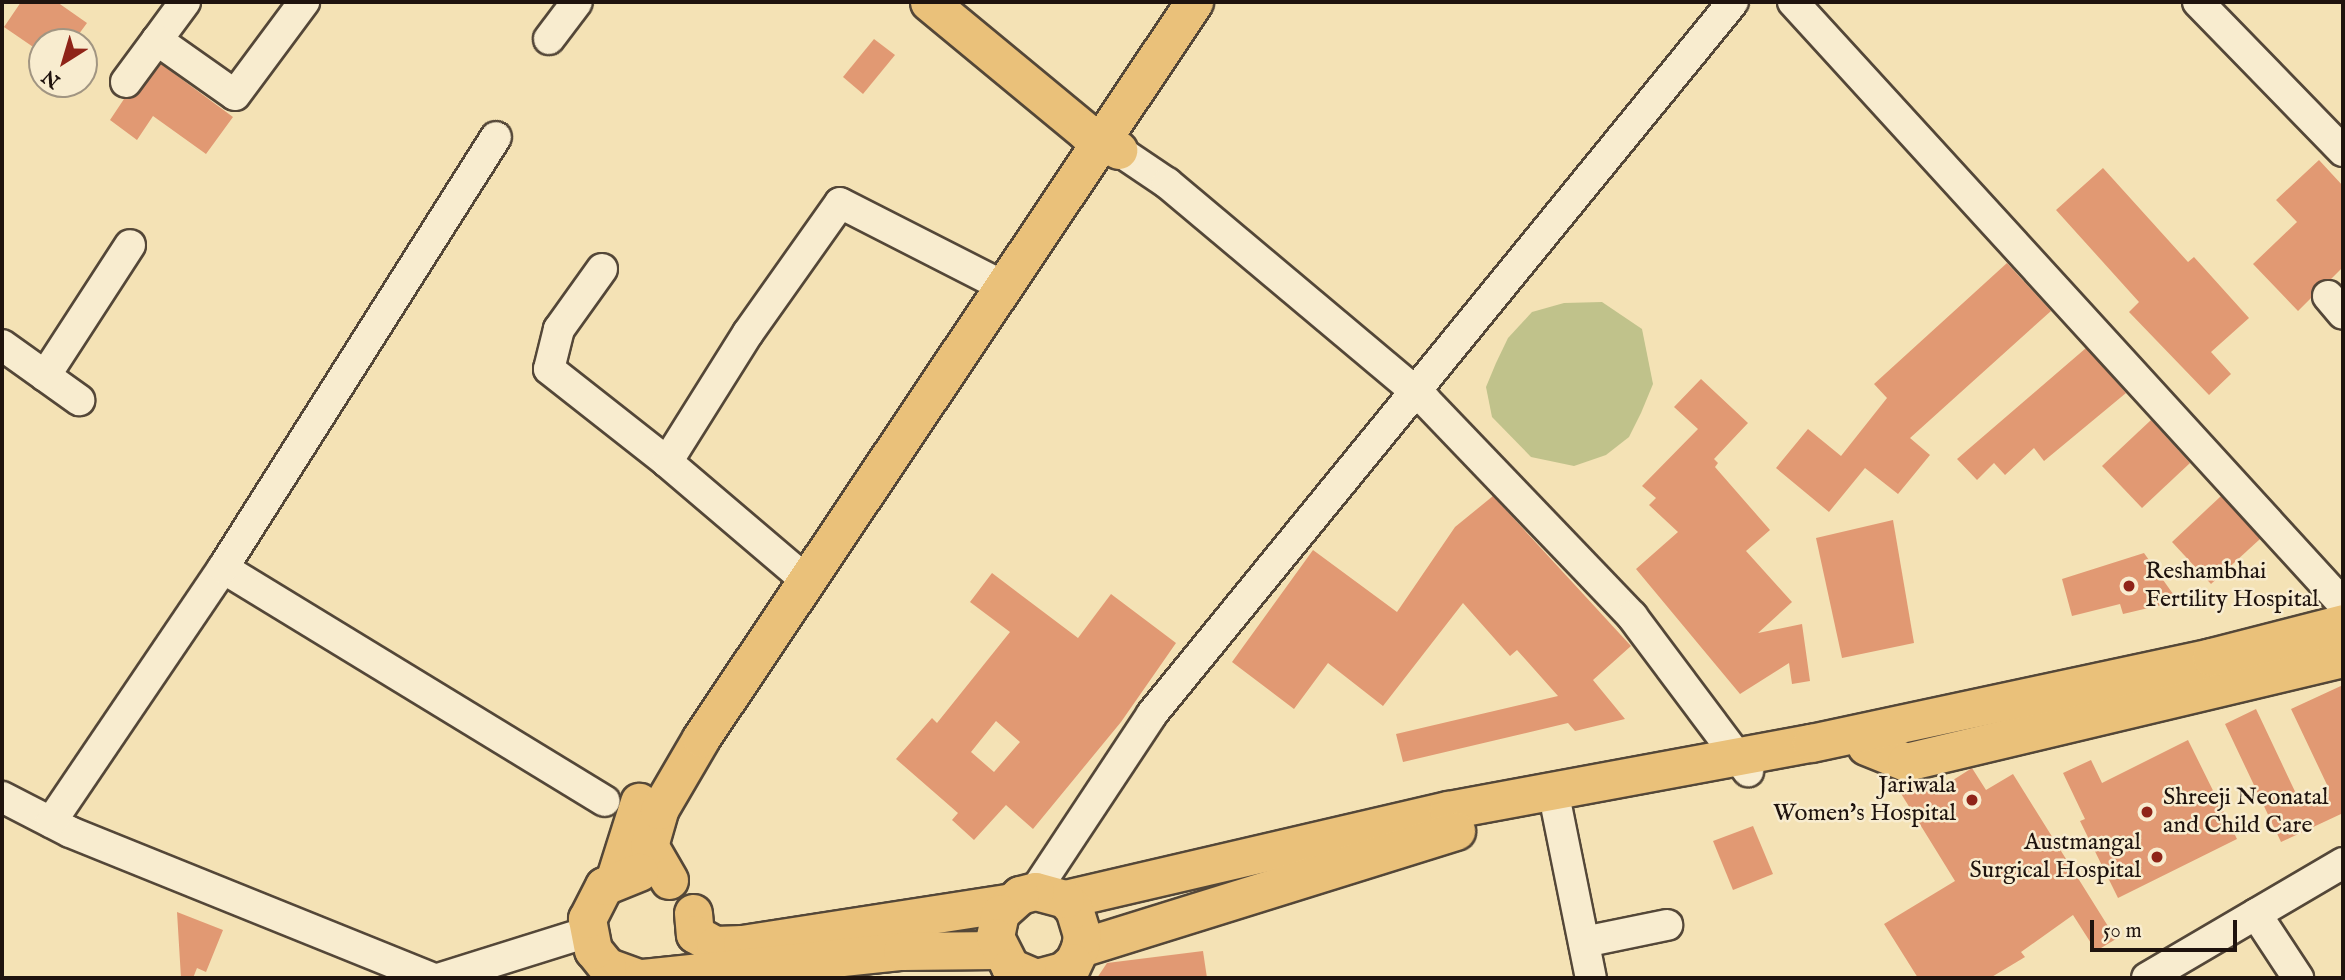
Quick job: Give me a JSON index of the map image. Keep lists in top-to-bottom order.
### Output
{
  "places": [
    "Reshambhai Fertility Hospital",
    "Jariwala Women's Hospital",
    "Shreeji Neonatal and Child Care",
    "Austmangal Surgical Hospital"
  ],
  "scale_bar": "50 m",
  "north": "bottom left"
}
